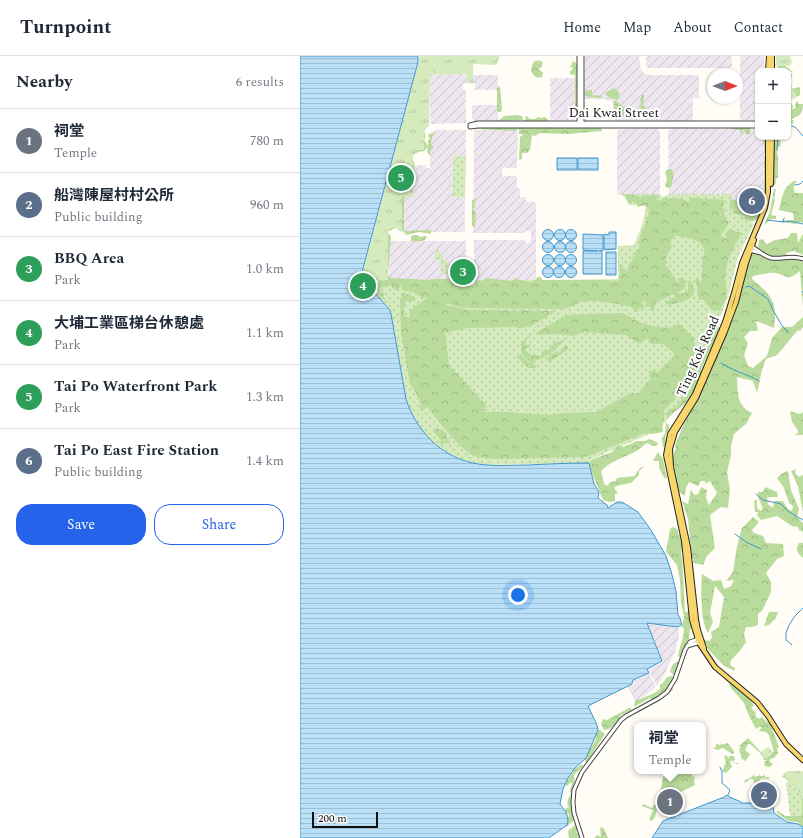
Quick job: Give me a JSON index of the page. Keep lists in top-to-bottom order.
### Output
{
  "streets": {
    "main road": ["Ting Kok Road"],
    "street": ["Dai Kwai Street"]
  },
  "scale_bar": "200 m",
  "north": "right",
  "page": {
    "header": "Turnpoint",
    "nav": [
      "Home",
      "Map",
      "About",
      "Contact"
    ],
    "heading": ["Nearby", "6 results"],
    "map_buttons": ["+", "−"],
    "list": [
      {
        "mark": "1",
        "name": "祠堂",
        "note": "Temple",
        "value": "780 m"
      },
      {
        "mark": "2",
        "name": "船灣陳屋村村公所",
        "note": "Public building",
        "value": "960 m"
      },
      {
        "mark": "3",
        "name": "BBQ Area",
        "note": "Park",
        "value": "1.0 km"
      },
      {
        "mark": "4",
        "name": "大埔工業區梯台休憩處",
        "note": "Park",
        "value": "1.1 km"
      },
      {
        "mark": "5",
        "name": "Tai Po Waterfront Park",
        "note": "Park",
        "value": "1.3 km"
      },
      {
        "mark": "6",
        "name": "Tai Po East Fire Station",
        "note": "Public building",
        "value": "1.4 km"
      }
    ],
    "pins": [
      "5",
      "6",
      "3",
      "4",
      "2",
      "1"
    ],
    "buttons": ["Save", "Share"],
    "popup": ["祠堂", "Temple"],
    "scale": "200 m"
  }
}
